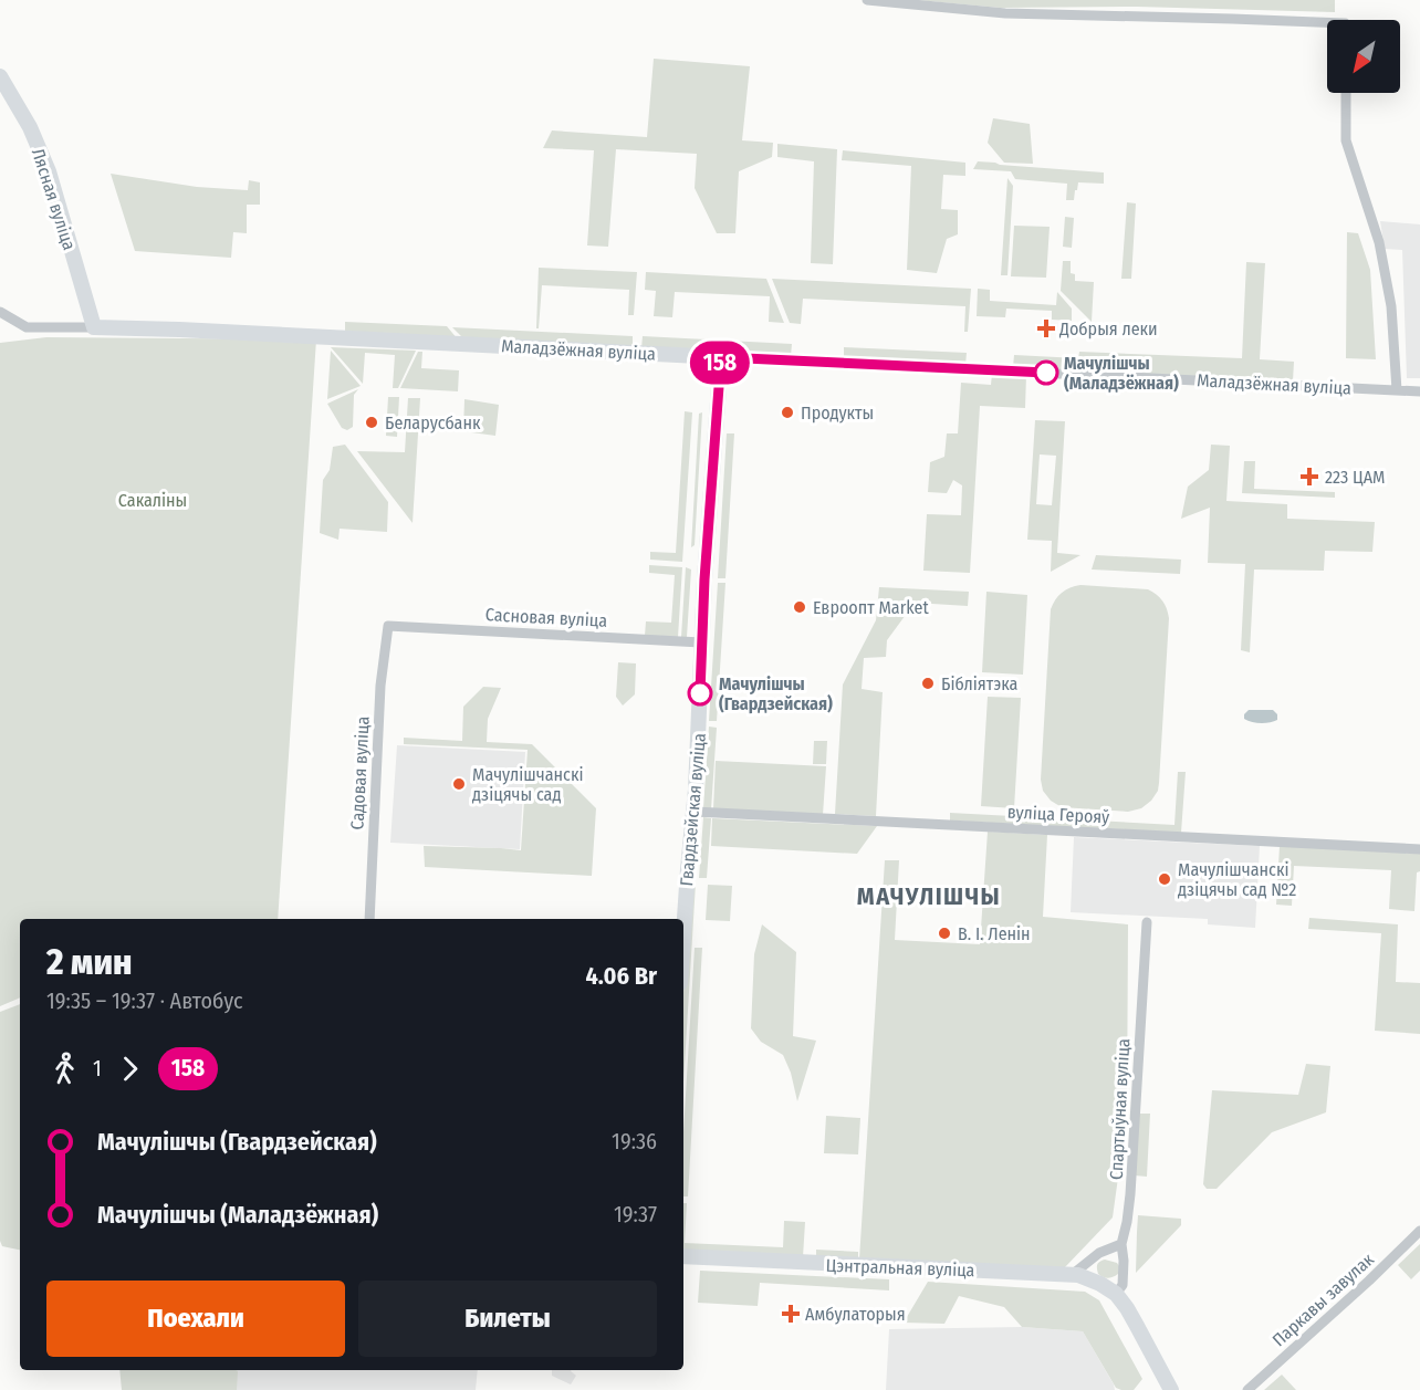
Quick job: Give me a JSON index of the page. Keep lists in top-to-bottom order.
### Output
{
  "streets": {
    "street": [
      "Лясная вуліца",
      "Маладзёжная вуліца",
      "Сасновая вуліца",
      "Садовая вуліца",
      "Гвардзейская вуліца",
      "вуліца Герояў",
      "Спартыўная вуліца",
      "Цэнтральная вуліца",
      "Паркавы завулак"
    ]
  },
  "crossings": [
    ["Лясная вуліца", "Маладзёжная вуліца"],
    ["Маладзёжная вуліца", "Гвардзейская вуліца"],
    ["Сасновая вуліца", "Садовая вуліца"],
    ["Сасновая вуліца", "Гвардзейская вуліца"],
    ["Гвардзейская вуліца", "вуліца Герояў"],
    ["Спартыўная вуліца", "Цэнтральная вуліца"]
  ],
  "districts": ["МАЧУЛІШЧЫ"],
  "parks": ["Сакаліны"],
  "places": {
    "health": ["Добрыя леки", "223 ЦAM", "Амбулаторыя"],
    "other": [
      "Мачулішчы (Маладзёжная)",
      "Продукты",
      "Беларусбанк",
      "Евроопт Market",
      "Бібліятэка",
      "Мачулішчы (Гвардзейская)",
      "Мачулішчанскі дзіцячы сад",
      "Мачулішчанскі дзіцячы сад №2",
      "В. І. Ленін"
    ]
  },
  "lines": ["bus line 158"],
  "north": "bottom left",
  "page": {
    "on_map": "158",
    "heading": ["2 мин", "19:35 – 19:37 · Автобус", "4.06 Br"],
    "legs": ["1", "158"],
    "list": [
      {
        "name": "Мачулішчы (Гвардзейская)",
        "value": "19:36"
      },
      {
        "name": "Мачулішчы (Маладзёжная)",
        "value": "19:37"
      }
    ],
    "buttons": ["Поехали", "Билеты"]
  }
}
